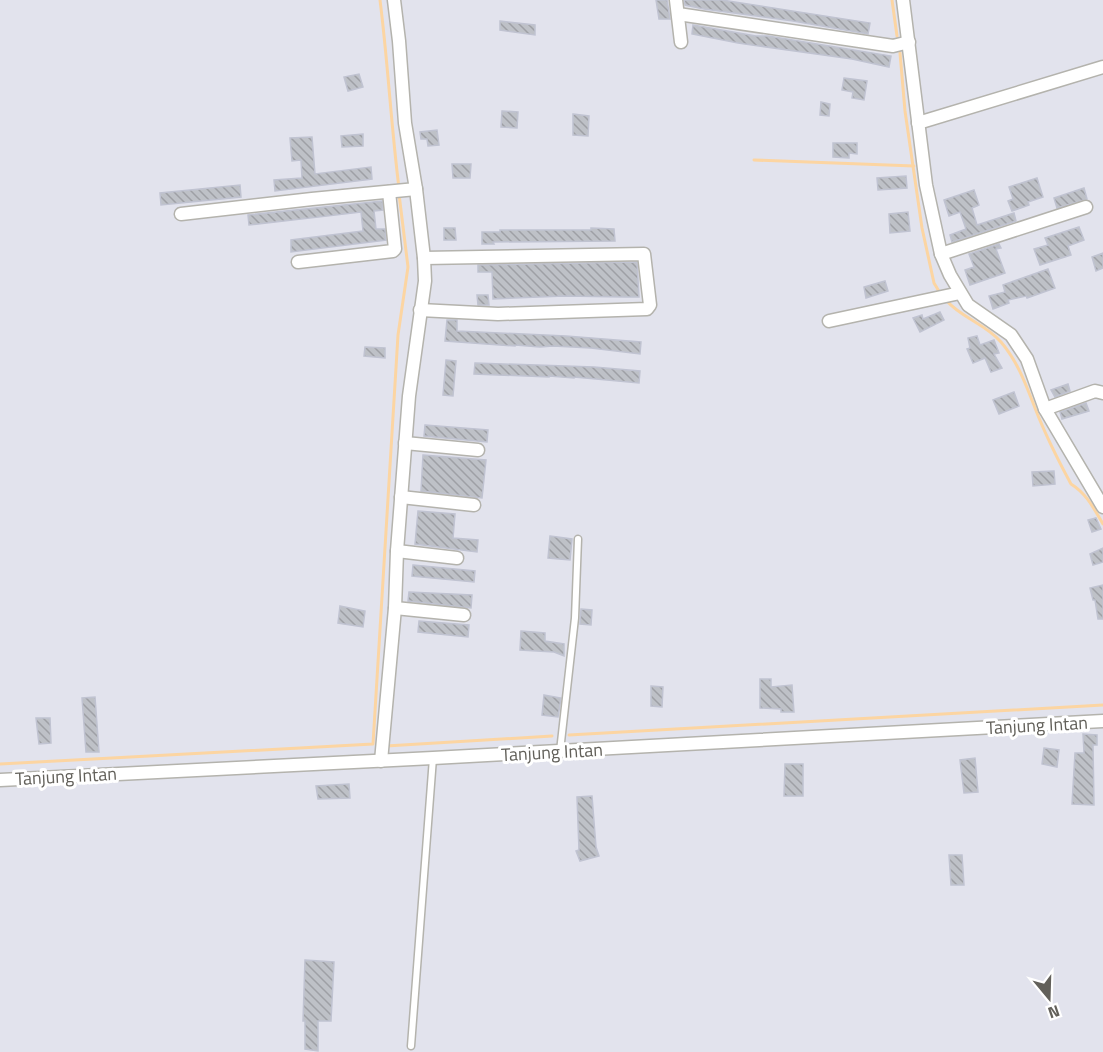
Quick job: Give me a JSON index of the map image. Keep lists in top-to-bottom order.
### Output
{
  "streets": {
    "street": ["Tanjung Intan"]
  },
  "north": "bottom"
}
